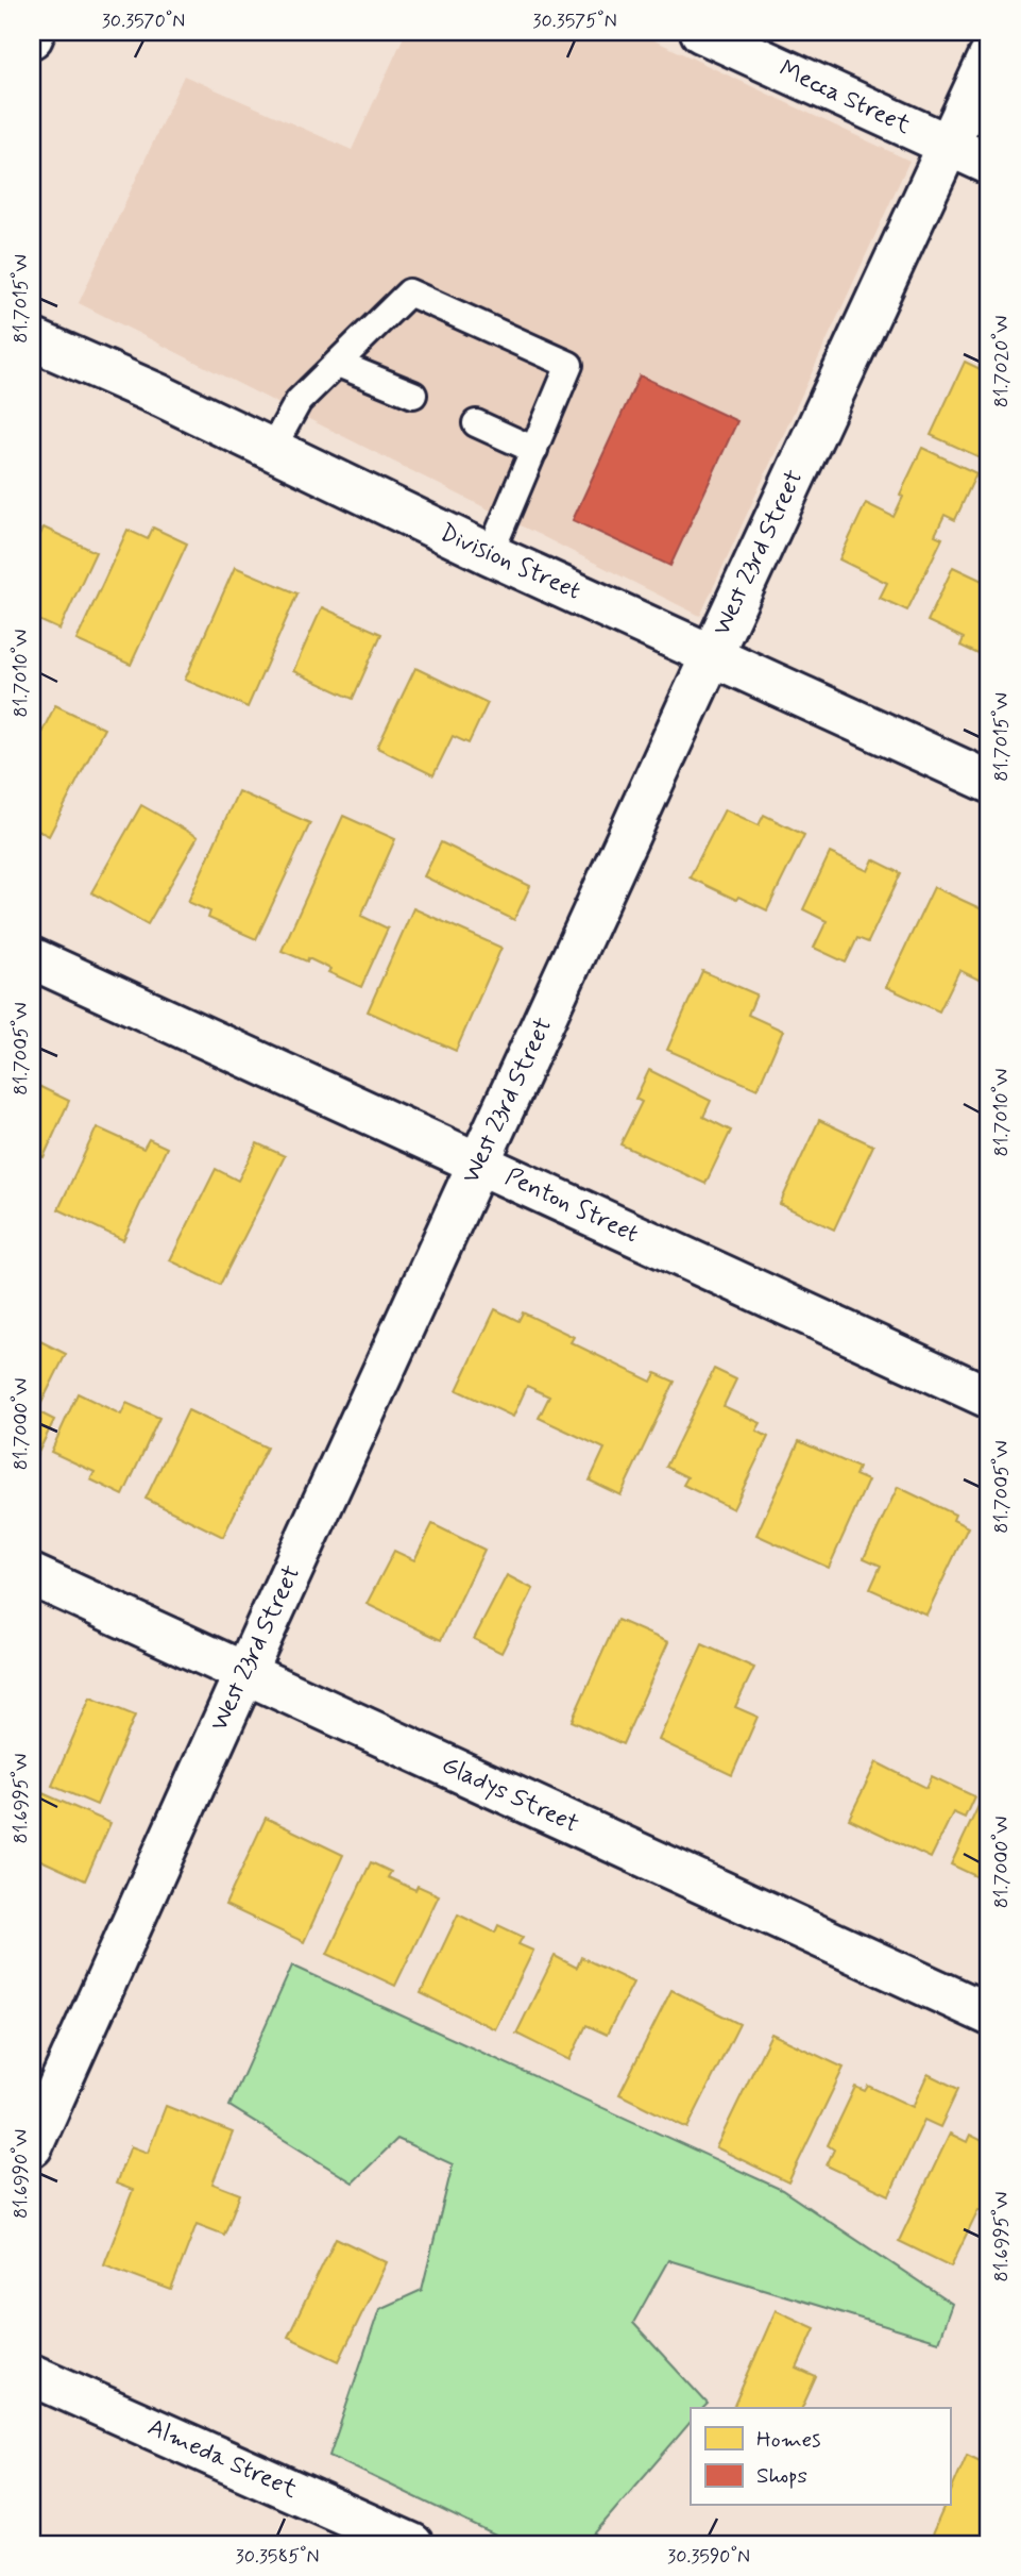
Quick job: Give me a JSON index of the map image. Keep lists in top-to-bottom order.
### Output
{
  "streets": {
    "main road": [
      "Mecca Street",
      "West 23rd Street",
      "Division Street",
      "Penton Street",
      "Gladys Street",
      "Almeda Street"
    ]
  },
  "crossings": [
    ["Mecca Street", "West 23rd Street"],
    ["West 23rd Street", "Division Street"],
    ["West 23rd Street", "Penton Street"],
    ["West 23rd Street", "Gladys Street"]
  ],
  "legend": ["Homes", "Shops"],
  "coordinates": [
    "30.3570°N",
    "30.3575°N",
    "81.7015°W",
    "81.7020°W",
    "81.7010°W",
    "81.7005°W",
    "81.7000°W",
    "81.6995°W",
    "81.6990°W",
    "30.3585°N",
    "30.3590°N"
  ]
}
